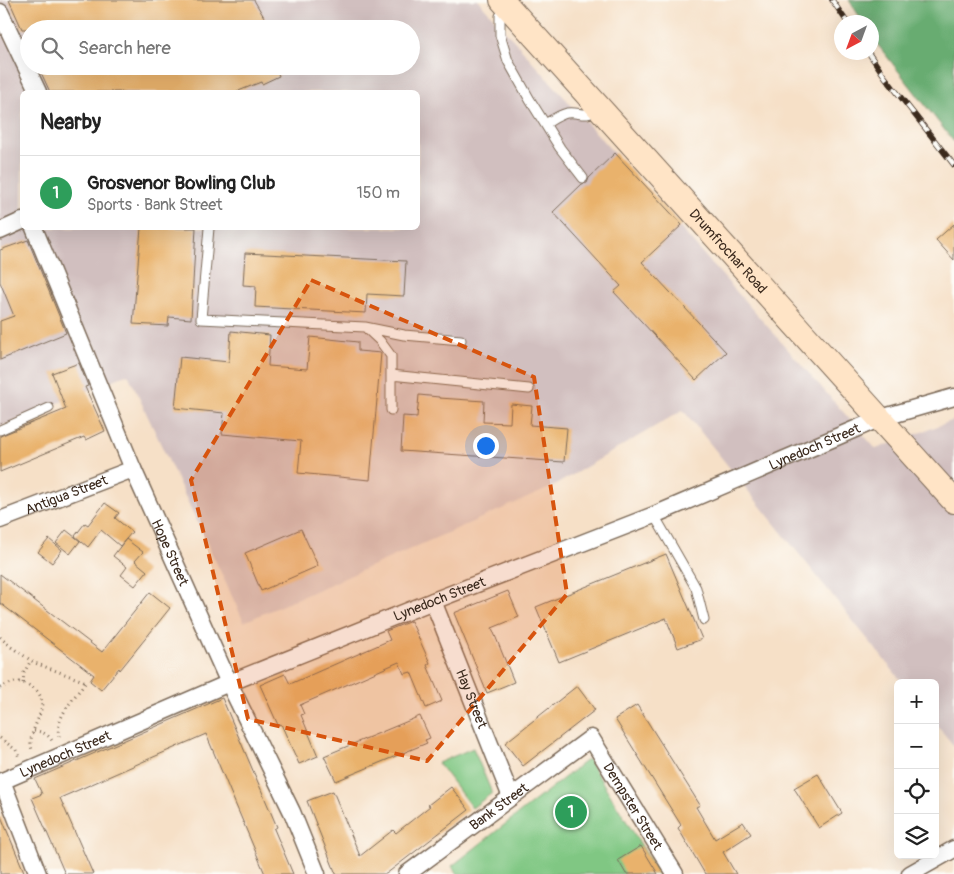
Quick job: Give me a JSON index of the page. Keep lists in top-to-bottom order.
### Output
{
  "streets": {
    "main road": ["Drumfrochar Road"],
    "street": [
      "Lynedoch Street",
      "Antigua Street",
      "Hope Street",
      "Hay Street",
      "Bank Street",
      "Dempster Street"
    ]
  },
  "crossings": [
    ["Drumfrochar Road", "Lynedoch Street"],
    ["Lynedoch Street", "Hope Street"],
    ["Lynedoch Street", "Hay Street"],
    ["Antigua Street", "Hope Street"],
    ["Hay Street", "Bank Street"],
    ["Bank Street", "Dempster Street"]
  ],
  "north": "bottom left",
  "page": {
    "search": "Search here",
    "heading": "Nearby",
    "list": [
      {
        "mark": "1",
        "name": "Grosvenor Bowling Club",
        "note": "Sports · Bank Street",
        "value": "150 m"
      }
    ],
    "map_buttons": ["+", "−"],
    "pins": "1"
  }
}
